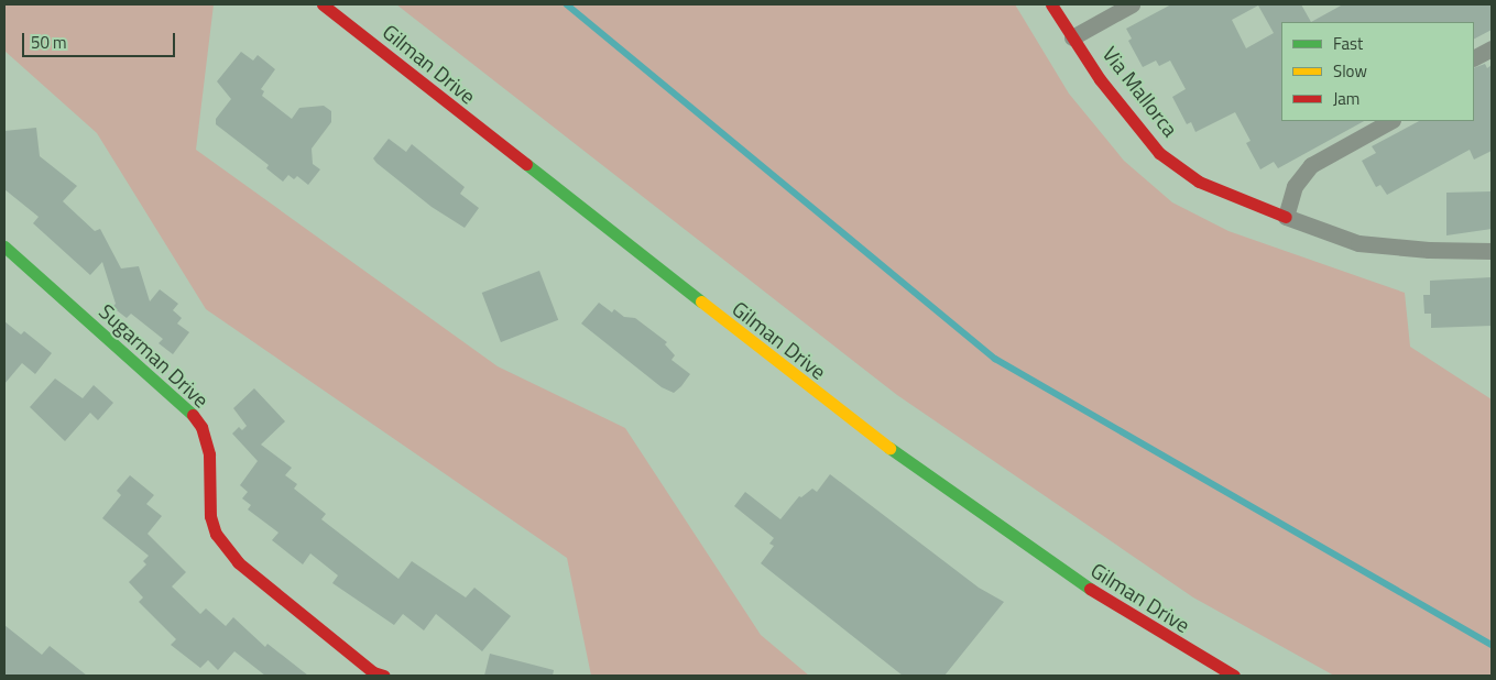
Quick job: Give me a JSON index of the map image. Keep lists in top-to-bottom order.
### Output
{
  "streets": {
    "main road": ["Gilman Drive", "Via Mallorca", "Sugarman Drive"]
  },
  "legend": ["Fast", "Slow", "Jam"],
  "scale_bar": "50 m"
}
